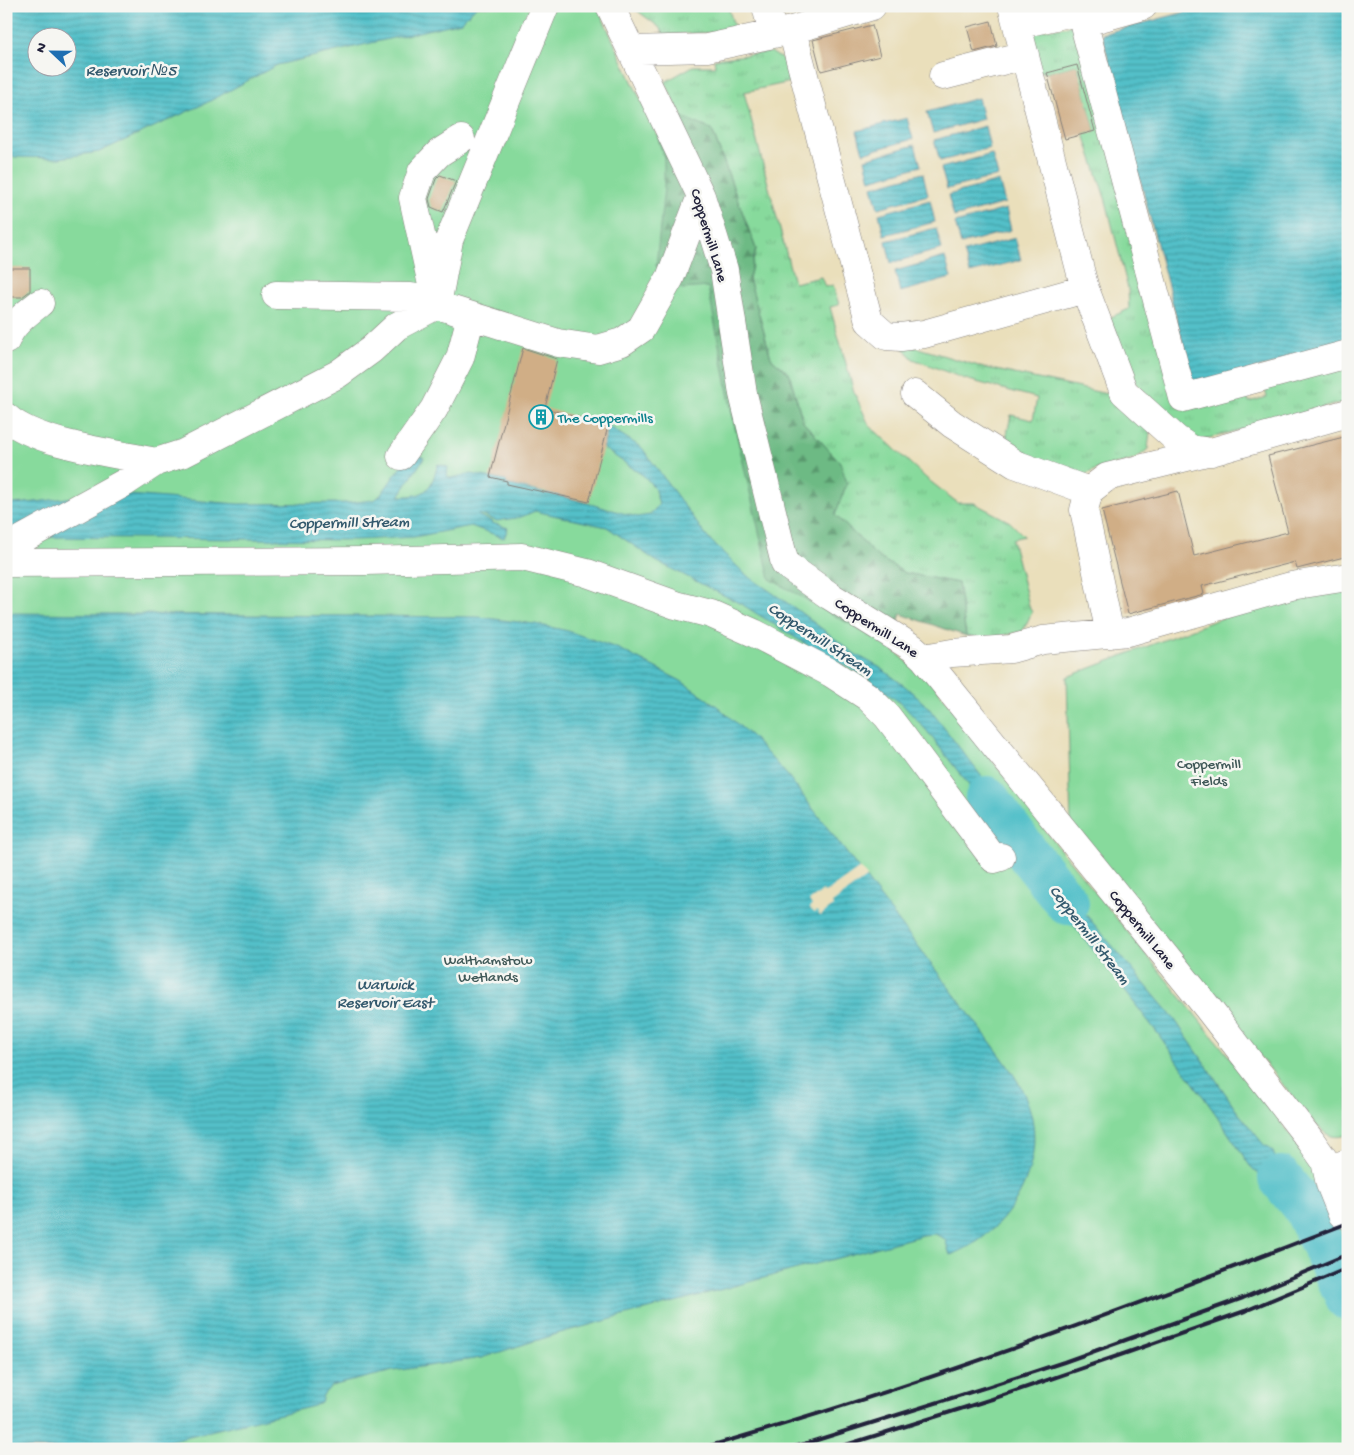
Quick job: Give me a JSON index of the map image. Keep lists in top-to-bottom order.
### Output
{
  "streets": {
    "street": ["Coppermill Lane"]
  },
  "water": ["Reservoir №5", "Coppermill Stream", "Warwick Reservoir East"],
  "parks": ["Coppermill Fields", "Walthamstow Wetlands"],
  "places": {
    "building": ["The Coppermills"]
  },
  "north": "left"
}
